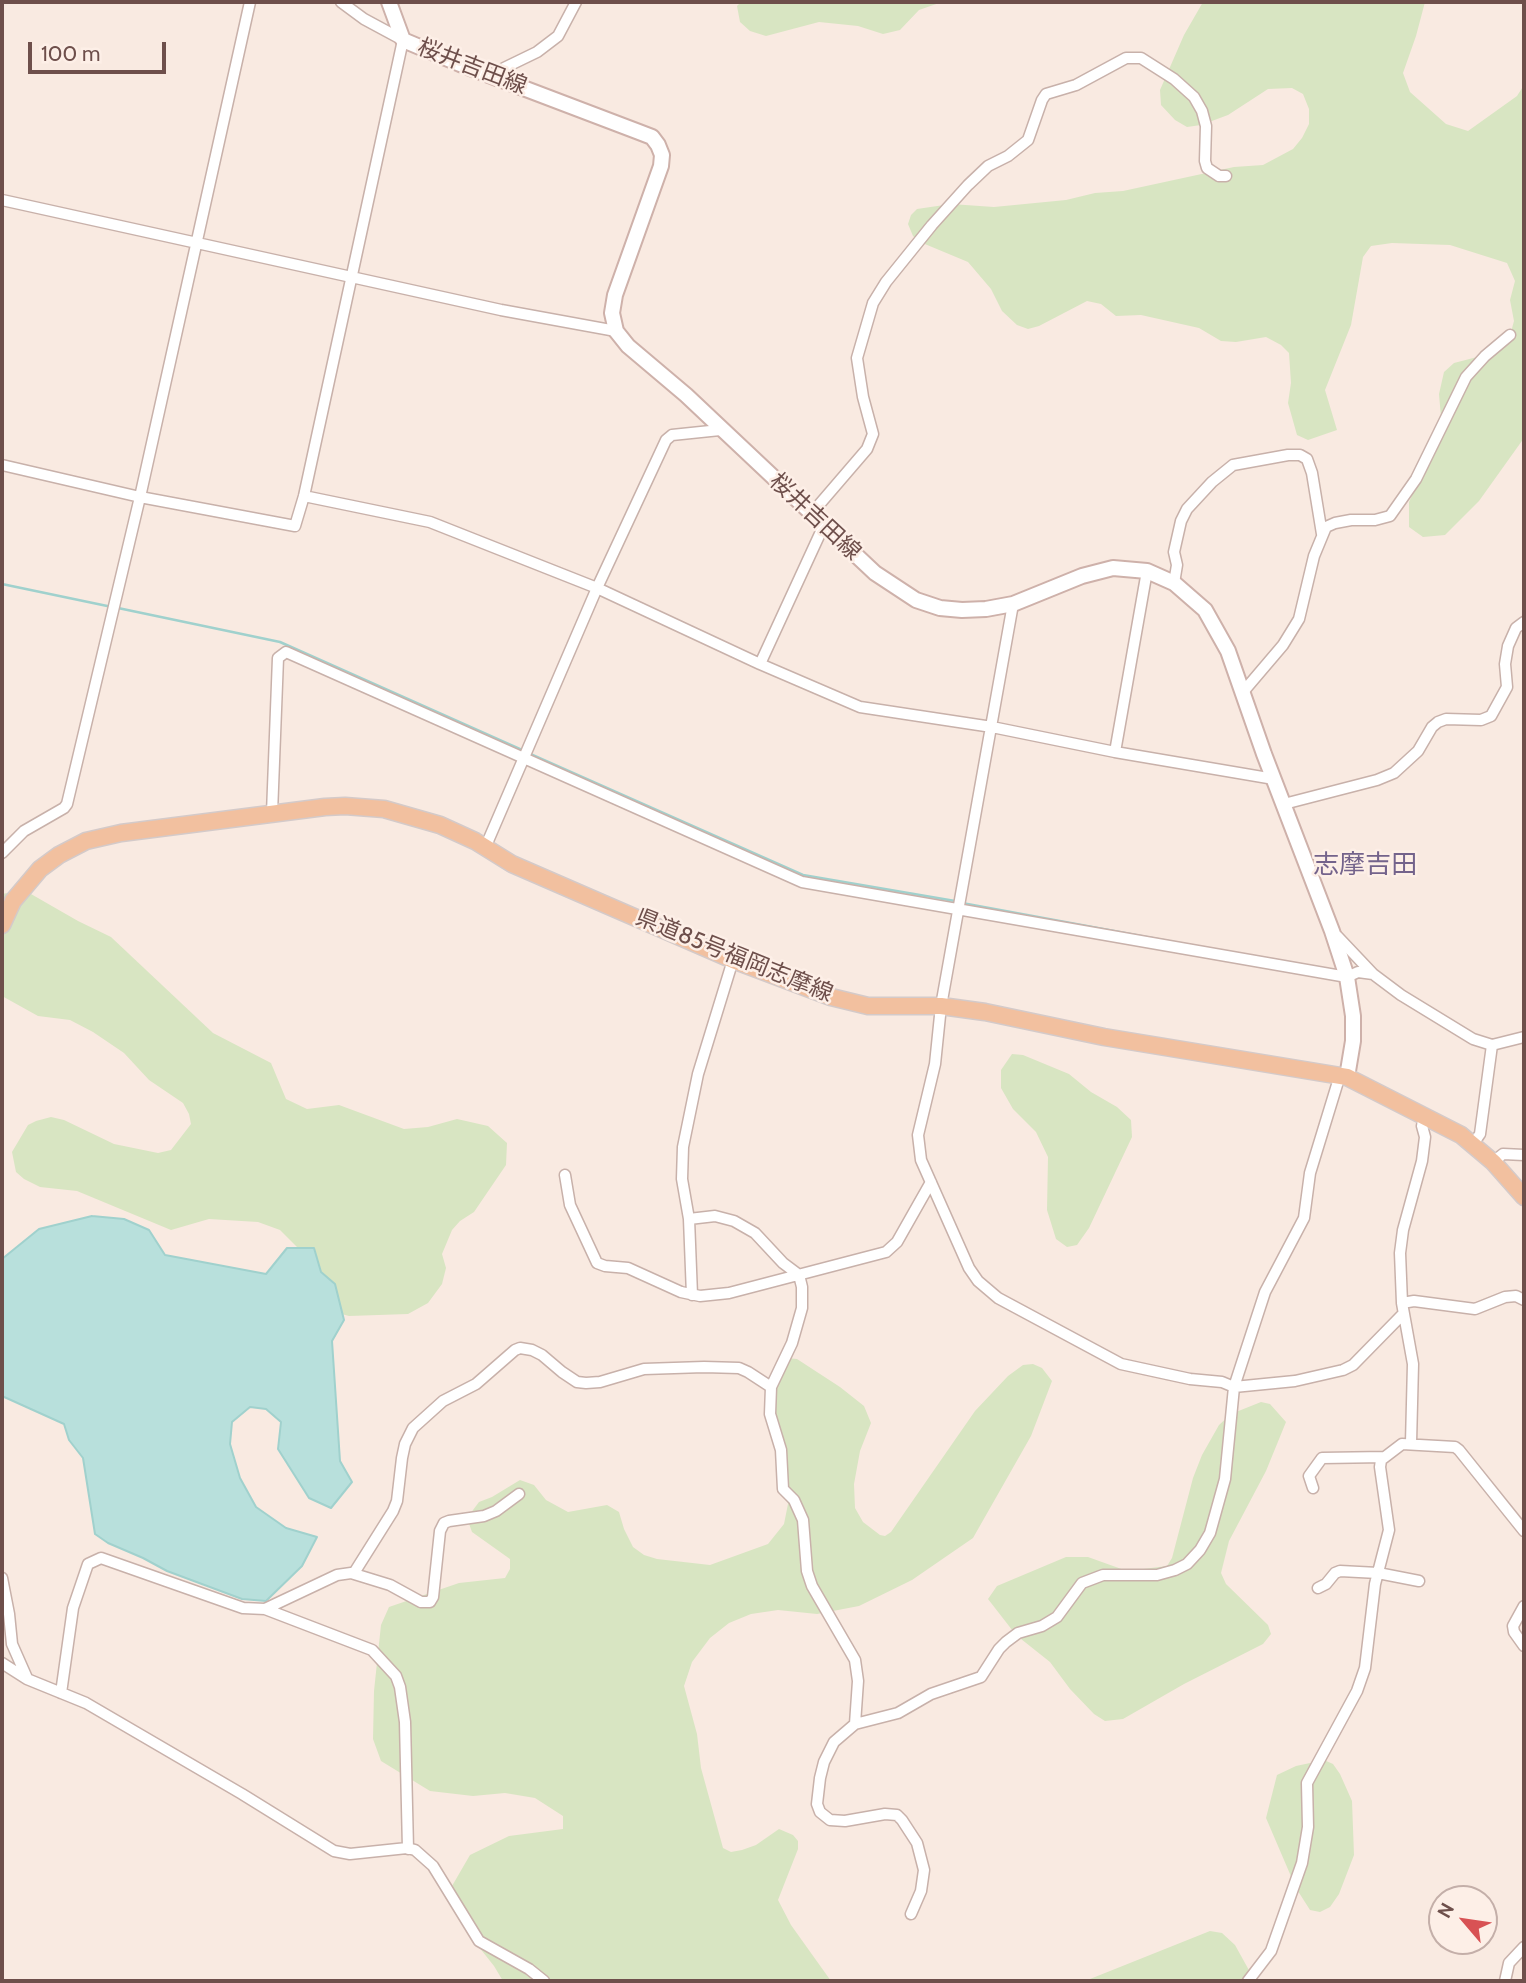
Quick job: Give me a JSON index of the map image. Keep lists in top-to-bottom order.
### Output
{
  "streets": {
    "main road": ["桜井吉田線", "県道85号福岡志摩線"]
  },
  "crossings": [
    ["桜井吉田線", "県道85号福岡志摩線"]
  ],
  "districts": ["志摩吉田"],
  "scale_bar": "100 m",
  "north": "top left"
}
